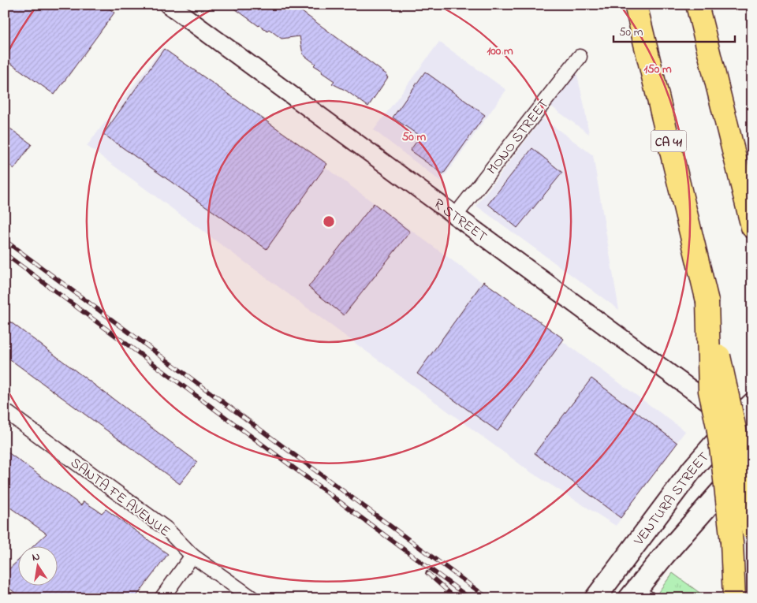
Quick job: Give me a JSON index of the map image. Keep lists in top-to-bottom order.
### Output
{
  "streets": {
    "highway": ["CA 41"],
    "main road": ["VENTURA STREET"],
    "street": ["MONO STREET", "R STREET", "SANTA FE AVENUE"]
  },
  "crossings": [
    ["MONO STREET", "R STREET"],
    ["R STREET", "VENTURA STREET"]
  ],
  "scale_bar": "50 m",
  "north": "top",
  "rings": ["100 m", "150 m", "50 m"]
}
